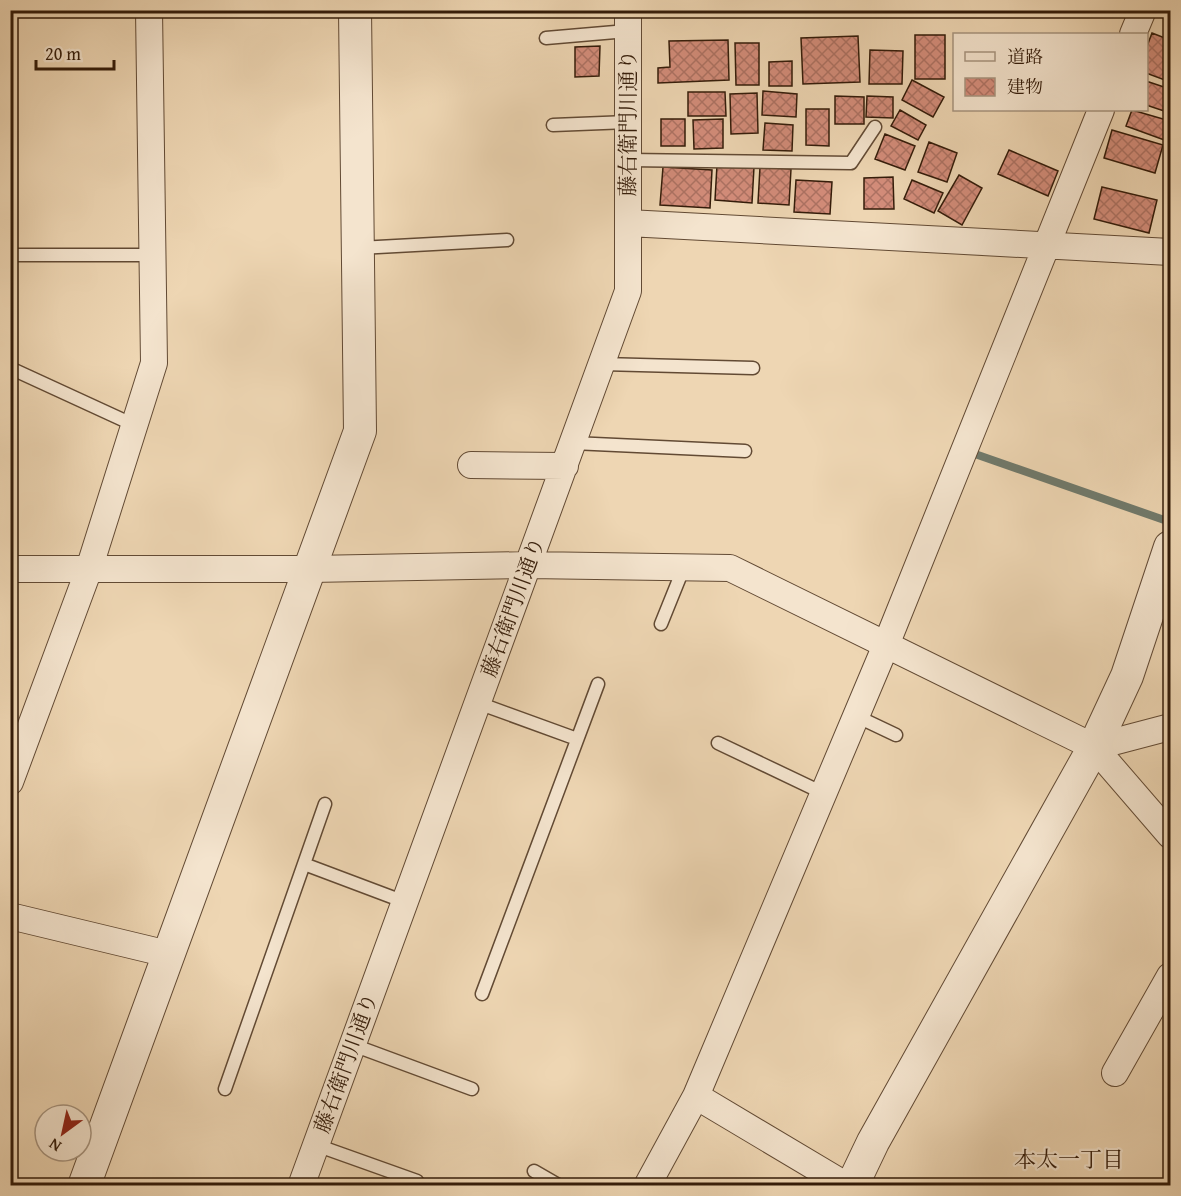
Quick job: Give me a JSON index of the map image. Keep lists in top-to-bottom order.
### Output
{
  "streets": {
    "street": ["藤右衛門川通り"]
  },
  "districts": ["本太一丁目"],
  "legend": ["道路", "建物"],
  "scale_bar": "20 m",
  "north": "bottom left"
}
